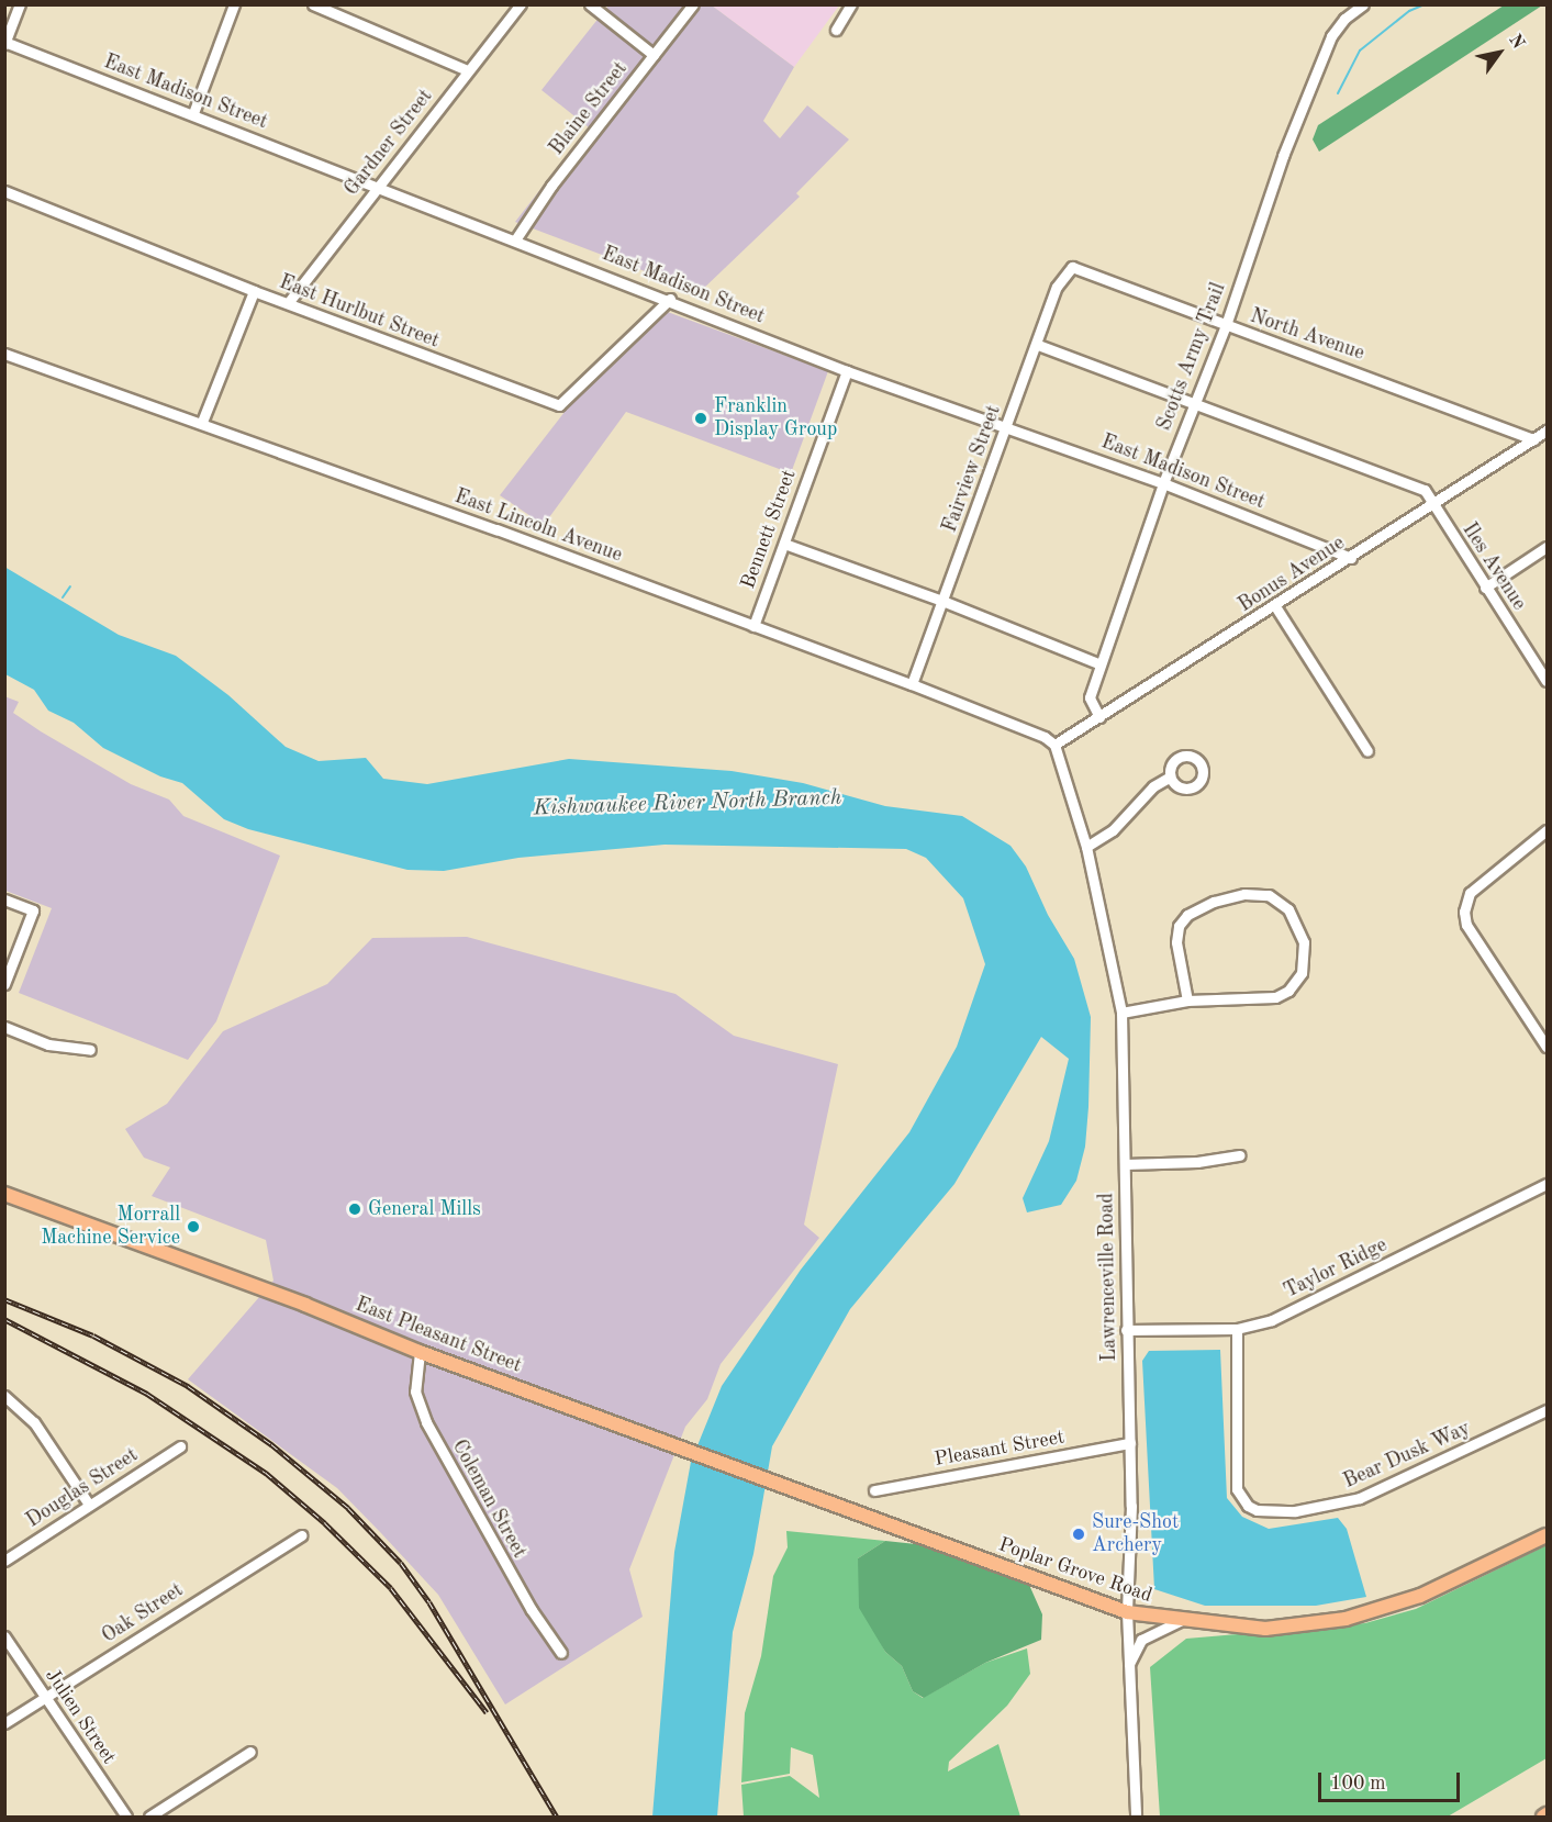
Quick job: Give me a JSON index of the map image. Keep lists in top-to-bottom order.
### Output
{
  "streets": {
    "main road": ["East Pleasant Street", "Poplar Grove Road"],
    "street": [
      "East Madison Street",
      "Blaine Street",
      "Gardner Street",
      "East Hurlbut Street",
      "North Avenue",
      "Scotts Army Trail",
      "Fairview Street",
      "East Lincoln Avenue",
      "Bennett Street",
      "Iles Avenue",
      "Bonus Avenue",
      "Taylor Ridge",
      "Lawrenceville Road",
      "Pleasant Street",
      "Bear Dusk Way",
      "Douglas Street",
      "Coleman Street",
      "Oak Street",
      "Julien Street"
    ]
  },
  "crossings": [
    ["East Madison Street", "Blaine Street"],
    ["East Madison Street", "Gardner Street"],
    ["East Madison Street", "East Hurlbut Street"],
    ["East Madison Street", "Scotts Army Trail"],
    ["East Madison Street", "Fairview Street"],
    ["East Madison Street", "Bennett Street"],
    ["East Madison Street", "Bonus Avenue"],
    ["Gardner Street", "East Hurlbut Street"],
    ["North Avenue", "Scotts Army Trail"],
    ["North Avenue", "Fairview Street"],
    ["North Avenue", "Bonus Avenue"],
    ["Scotts Army Trail", "Iles Avenue"],
    ["Scotts Army Trail", "Bonus Avenue"],
    ["Fairview Street", "East Lincoln Avenue"],
    ["Fairview Street", "Iles Avenue"],
    ["East Lincoln Avenue", "Bennett Street"],
    ["East Lincoln Avenue", "Bonus Avenue"],
    ["East Lincoln Avenue", "Lawrenceville Road"],
    ["Iles Avenue", "Bonus Avenue"],
    ["Bonus Avenue", "Lawrenceville Road"],
    ["Taylor Ridge", "Lawrenceville Road"],
    ["Taylor Ridge", "Bear Dusk Way"],
    ["Lawrenceville Road", "Pleasant Street"],
    ["Lawrenceville Road", "Poplar Grove Road"],
    ["East Pleasant Street", "Coleman Street"],
    ["East Pleasant Street", "Poplar Grove Road"],
    ["Oak Street", "Julien Street"]
  ],
  "water": ["Kishwaukee River North Branch"],
  "places": [
    "Franklin Display Group",
    "General Mills",
    "Morrall Machine Service",
    "Sure-Shot Archery"
  ],
  "scale_bar": "100 m",
  "north": "top right"
}
